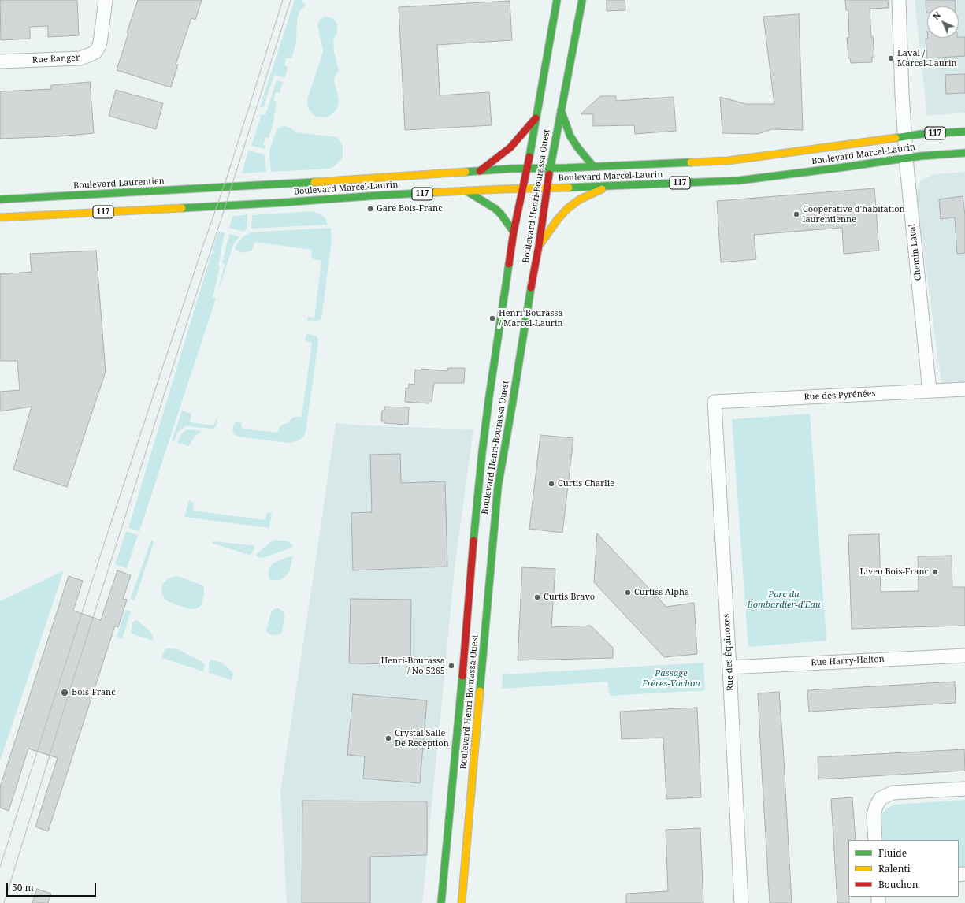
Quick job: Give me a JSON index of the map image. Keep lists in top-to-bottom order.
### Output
{
  "streets": {
    "main road": [
      "117",
      "Boulevard Marcel-Laurin",
      "Boulevard Laurentien",
      "Boulevard Henri-Bourassa Ouest"
    ],
    "street": [
      "Rue Ranger",
      "Chemin Laval",
      "Rue des Pyrénées",
      "Rue des Équinoxes",
      "Rue Harry-Halton"
    ]
  },
  "crossings": [
    ["Boulevard Marcel-Laurin", "Boulevard Laurentien"],
    ["Boulevard Marcel-Laurin", "Boulevard Henri-Bourassa Ouest"],
    ["Boulevard Marcel-Laurin", "Chemin Laval"],
    ["Chemin Laval", "Rue des Pyrénées"],
    ["Rue des Pyrénées", "Rue des Équinoxes"],
    ["Rue des Équinoxes", "Rue Harry-Halton"]
  ],
  "parks": ["Parc du Bombardier-d'Eau", "Passage Frères-Vachon"],
  "places": [
    "Laval / Marcel-Laurin",
    "Gare Bois-Franc",
    "Coopérative d’habitation laurentienne",
    "Henri-Bourassa / Marcel-Laurin",
    "Curtis Charlie",
    "Liveo Bois-Franc",
    "Curtiss Alpha",
    "Curtis Bravo",
    "Henri-Bourassa / No 5265",
    "Bois-Franc",
    "Crystal Salle De Reception"
  ],
  "legend": ["Fluide", "Ralenti", "Bouchon"],
  "scale_bar": "50 m",
  "north": "top left"
}
